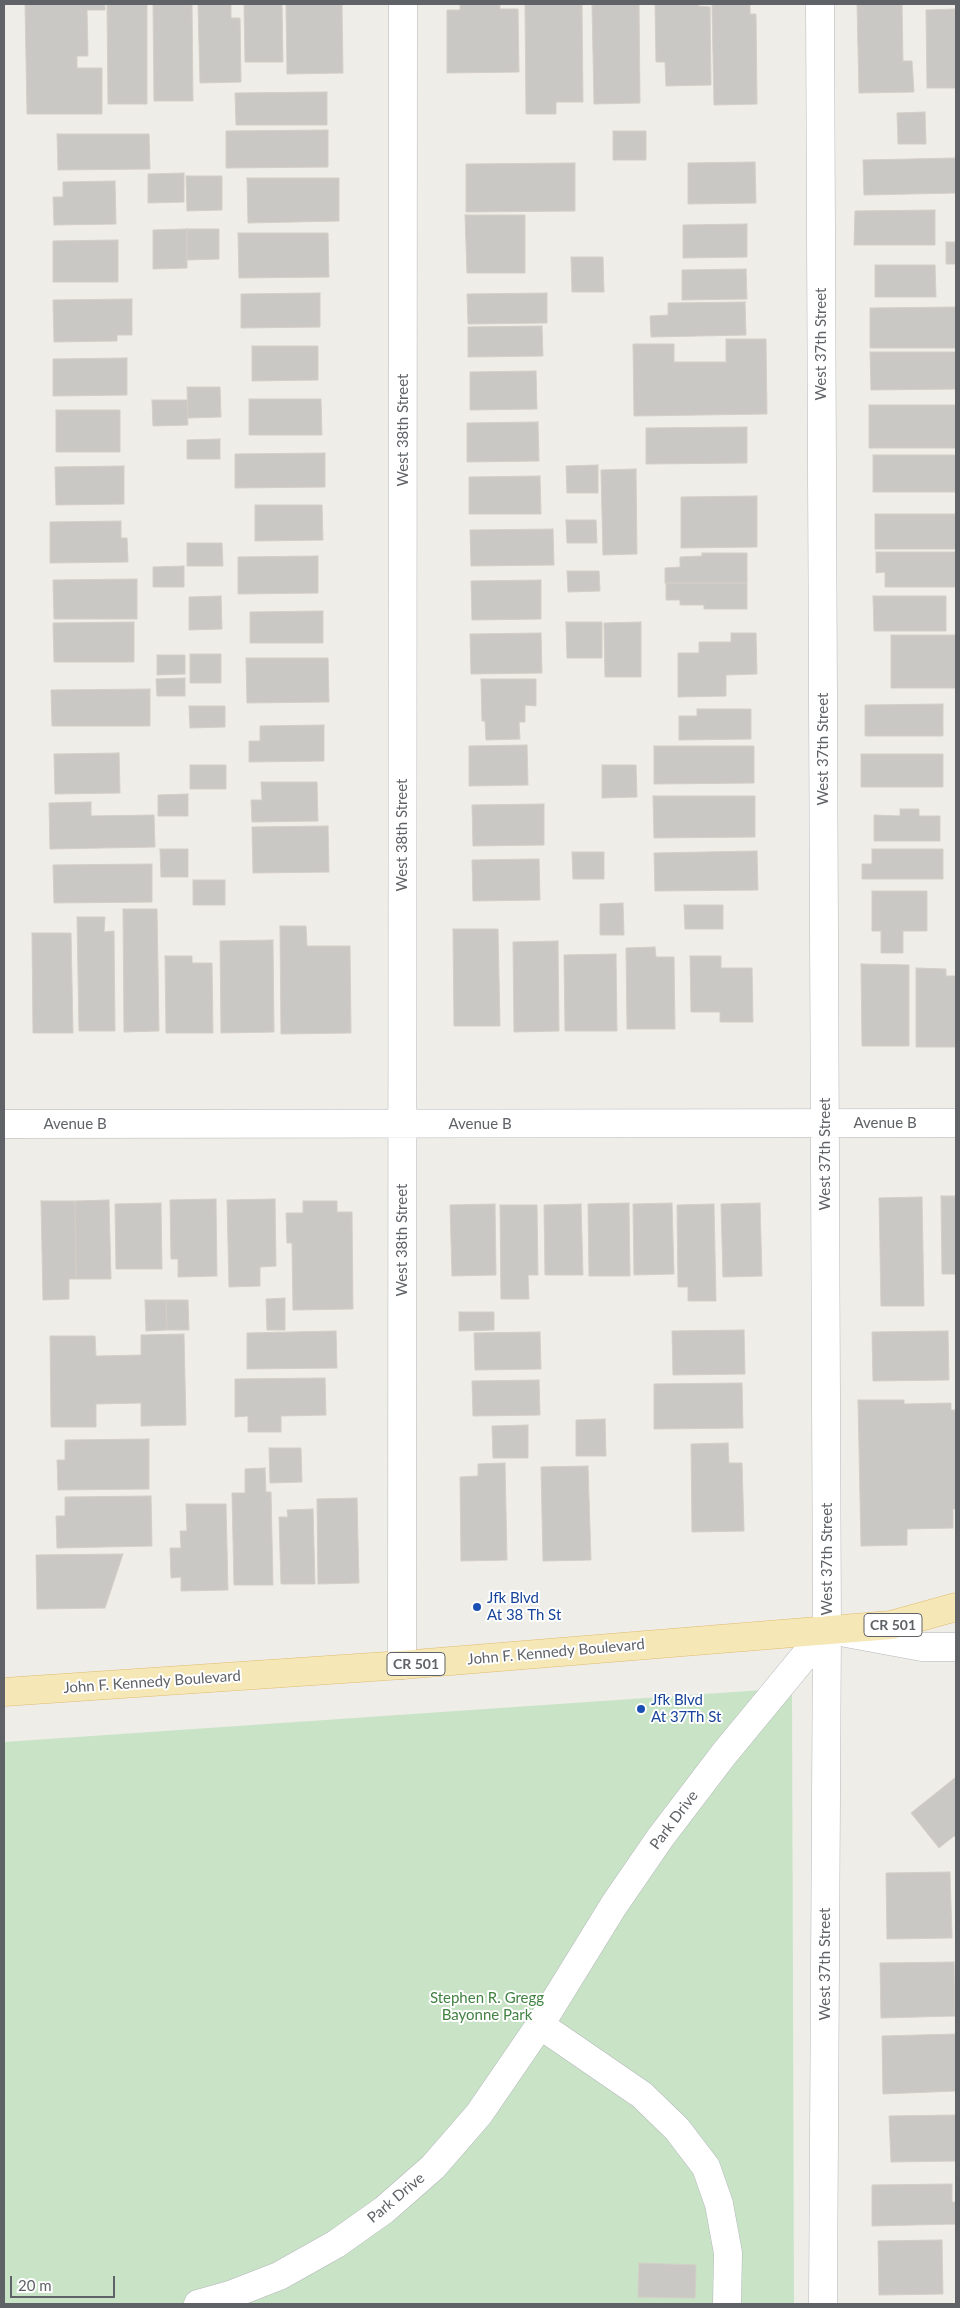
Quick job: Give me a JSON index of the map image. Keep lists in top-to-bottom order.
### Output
{
  "streets": {
    "main road": ["CR 501", "John F. Kennedy Boulevard"],
    "street": [
      "West 37th Street",
      "West 38th Street",
      "Avenue B",
      "Park Drive"
    ]
  },
  "crossings": [
    ["West 37th Street", "Avenue B"],
    ["West 37th Street", "John F. Kennedy Boulevard"],
    ["West 37th Street", "Park Drive"],
    ["West 38th Street", "Avenue B"],
    ["West 38th Street", "John F. Kennedy Boulevard"],
    ["John F. Kennedy Boulevard", "Park Drive"]
  ],
  "parks": ["Stephen R. Gregg Bayonne Park"],
  "places": ["Jfk Blvd At 38 Th St", "Jfk Blvd At 37Th St"],
  "scale_bar": "20 m"
}
